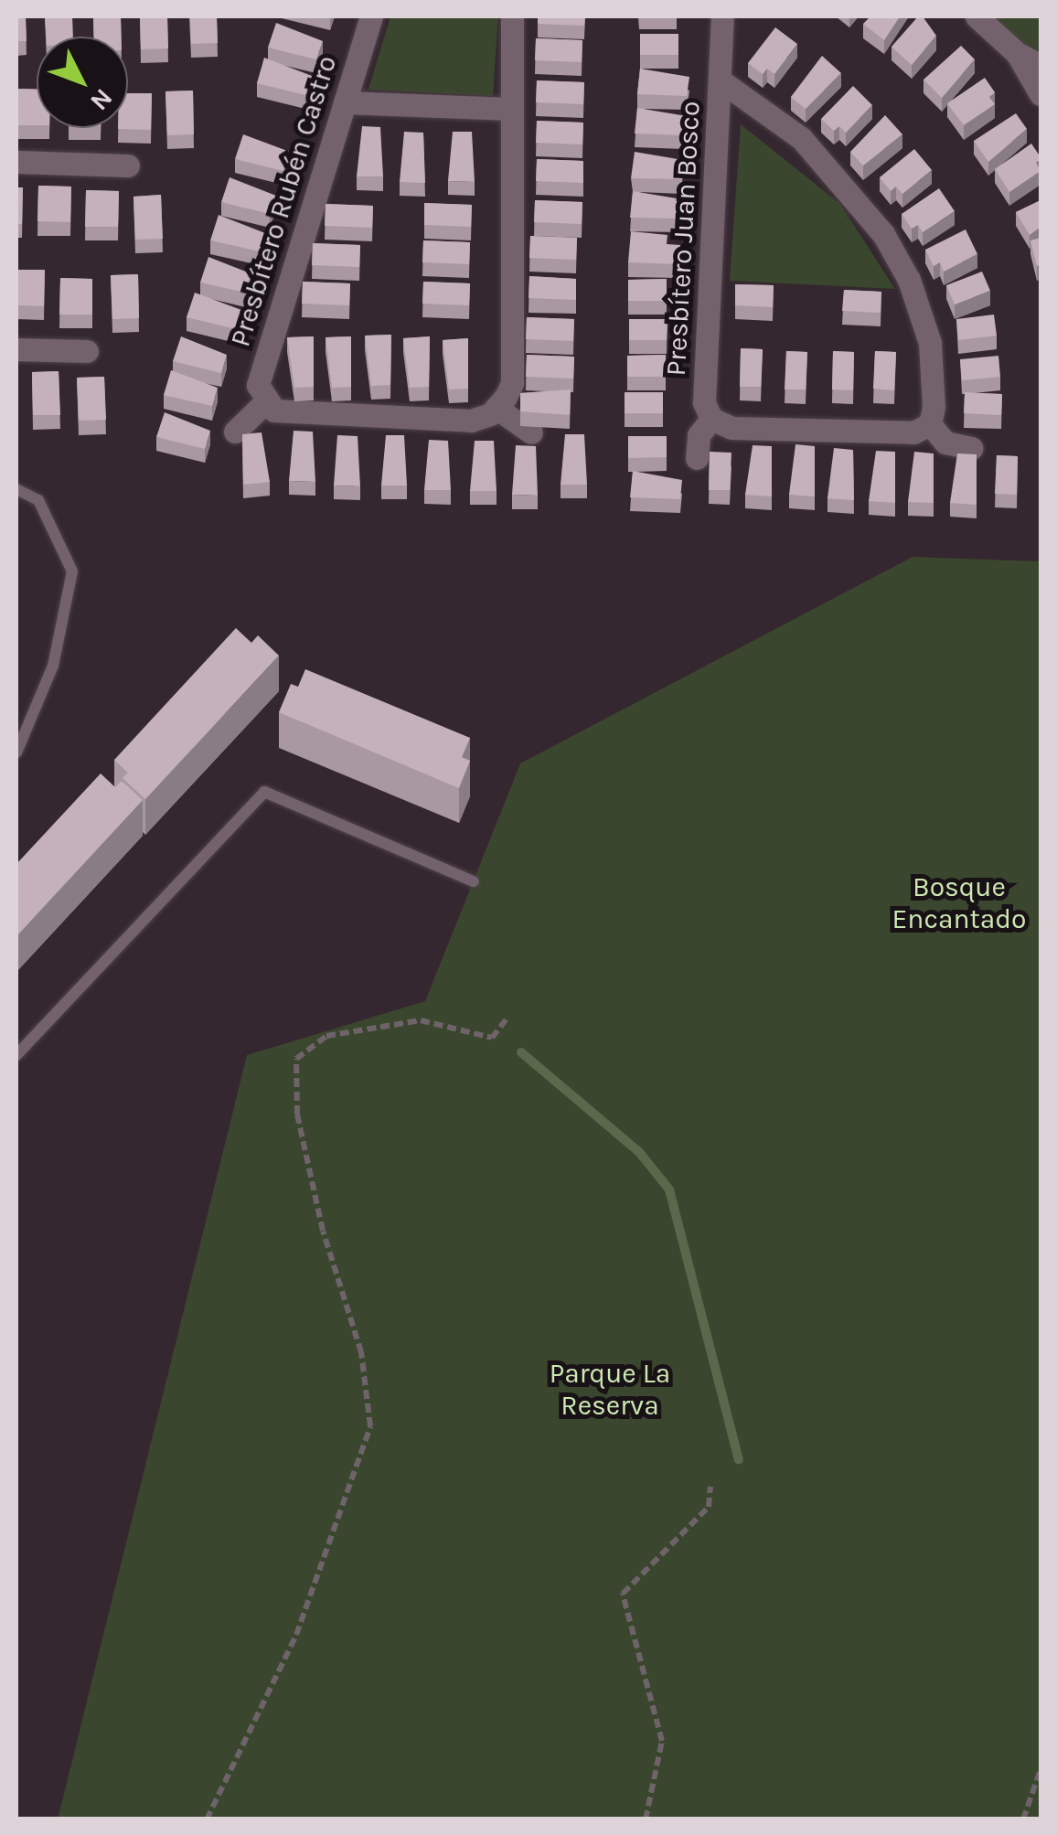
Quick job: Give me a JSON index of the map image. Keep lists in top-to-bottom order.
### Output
{
  "streets": {
    "street": ["Presbítero Rubén Castro", "Presbítero Juan Bosco"]
  },
  "parks": ["Bosque Encantado", "Parque La Reserva"],
  "north": "bottom right"
}
